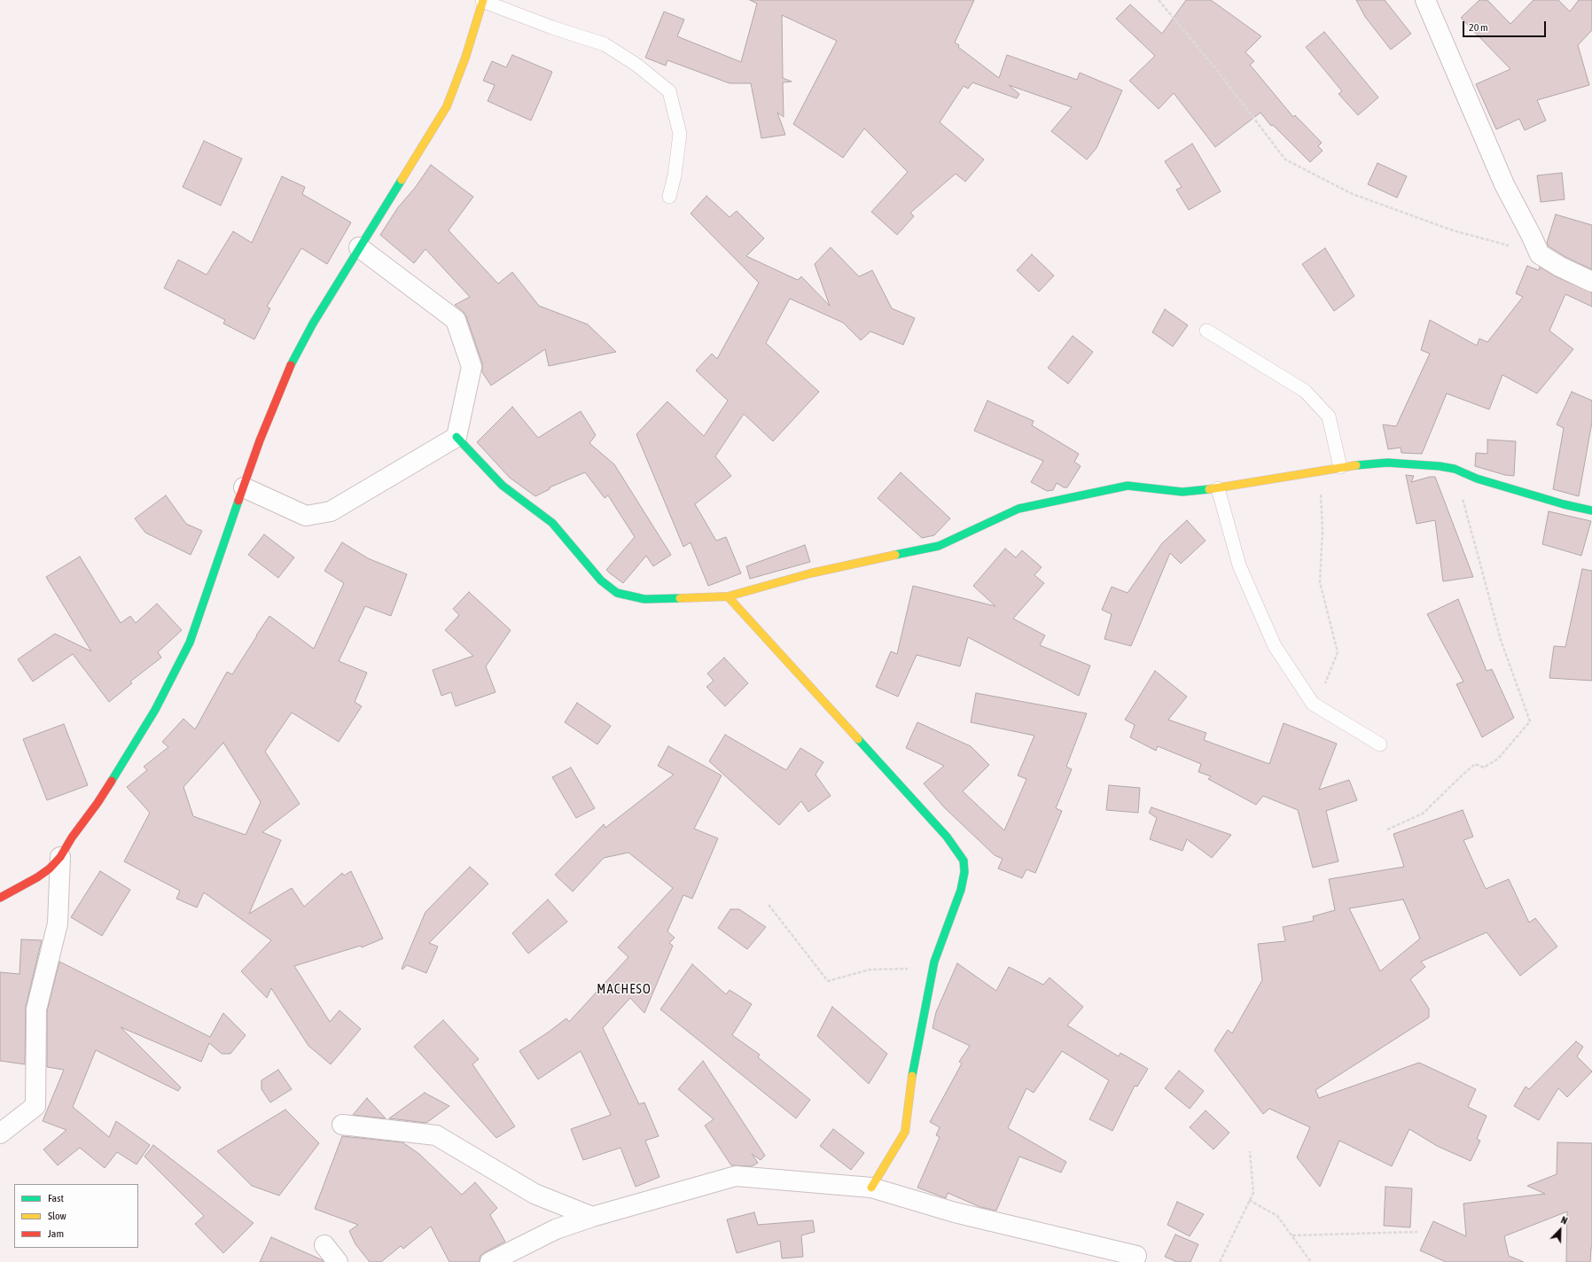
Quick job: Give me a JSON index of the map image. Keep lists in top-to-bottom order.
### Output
{
  "districts": ["MACHESO"],
  "legend": ["Fast", "Slow", "Jam"],
  "scale_bar": "20 m",
  "north": "top right"
}
